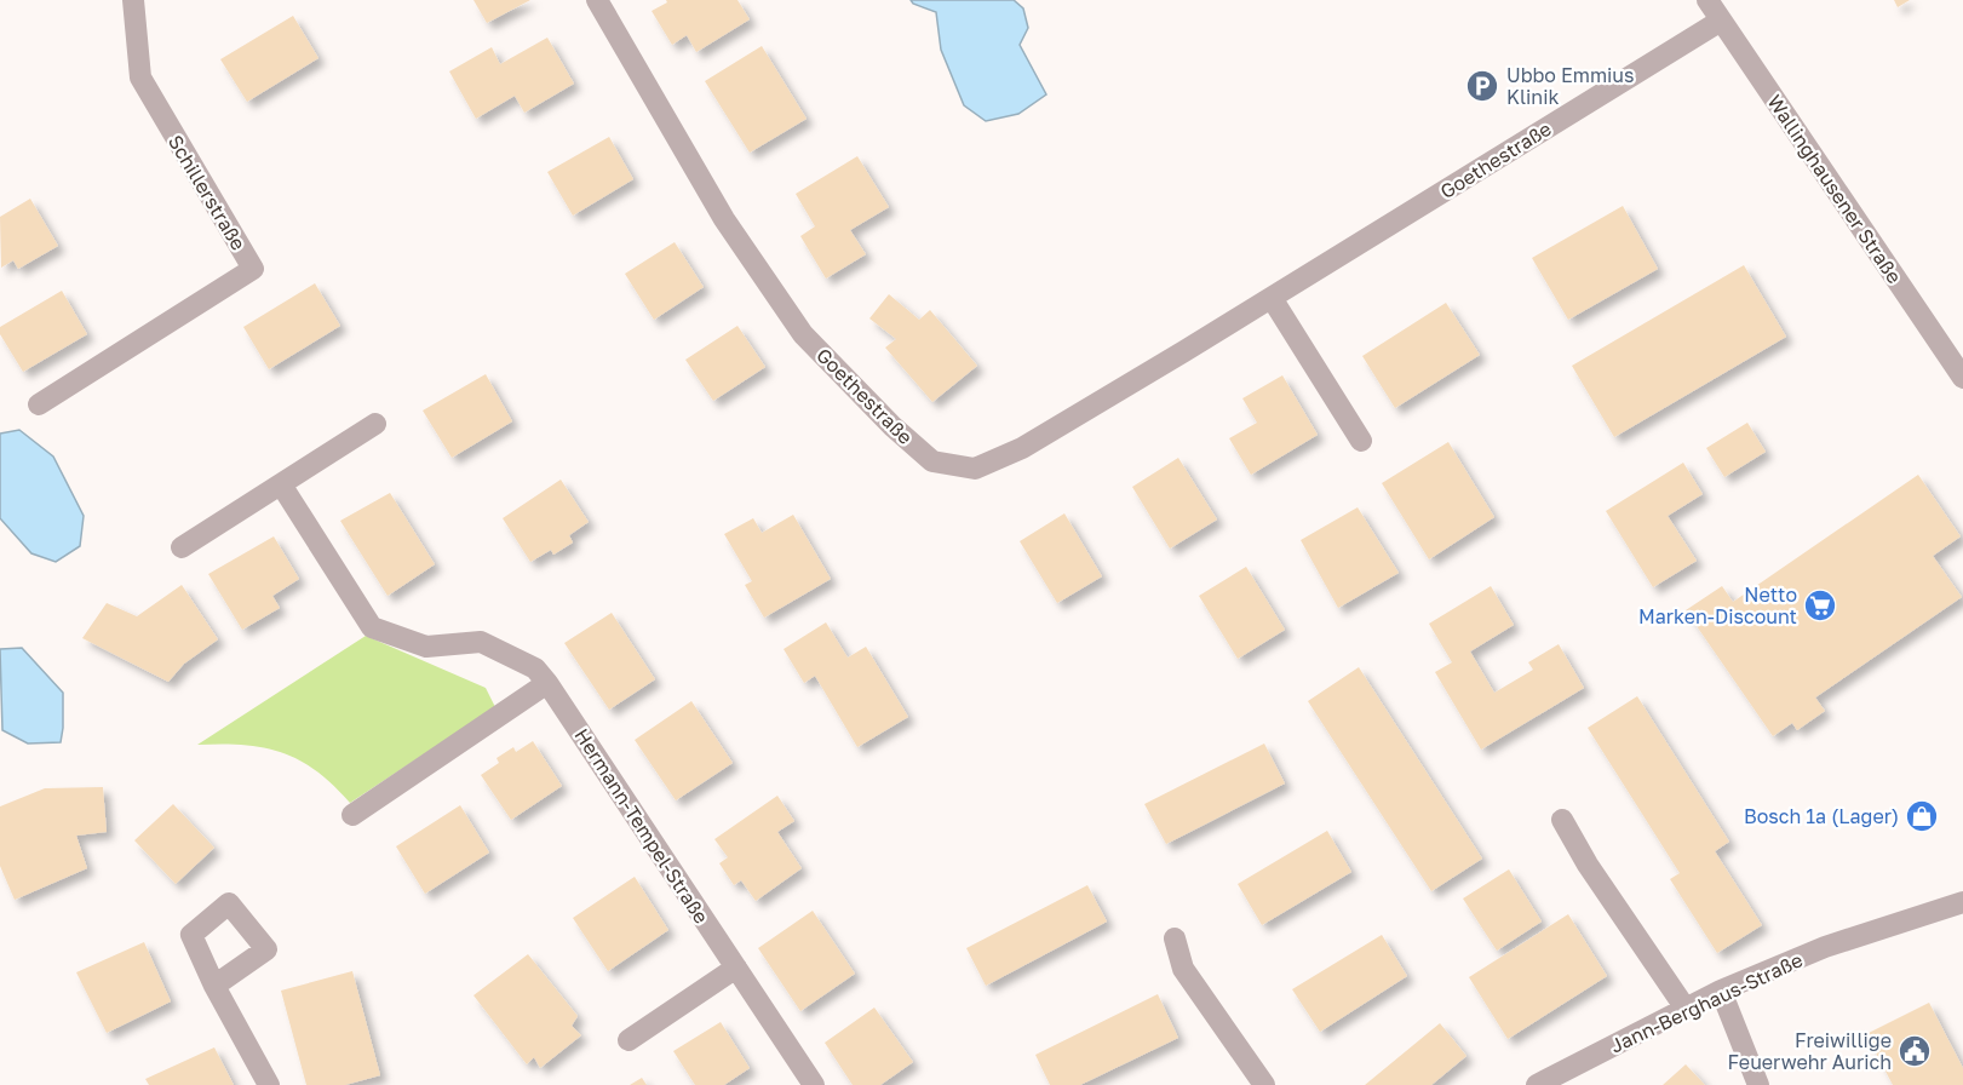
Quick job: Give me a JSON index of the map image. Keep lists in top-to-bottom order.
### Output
{
  "streets": {
    "street": [
      "Goethestraße",
      "Wallinghausener Straße",
      "Schillerstraße",
      "Hermann-Tempel-Straße",
      "Jann-Berghaus-Straße"
    ]
  },
  "crossings": [
    ["Goethestraße", "Wallinghausener Straße"]
  ],
  "places": {
    "parking": ["Ubbo Emmius Klinik"],
    "supermarket": ["Netto Marken-Discount"],
    "shop": ["Bosch 1a (Lager)"],
    "public building": ["Freiwillige Feuerwehr Aurich"]
  }
}
